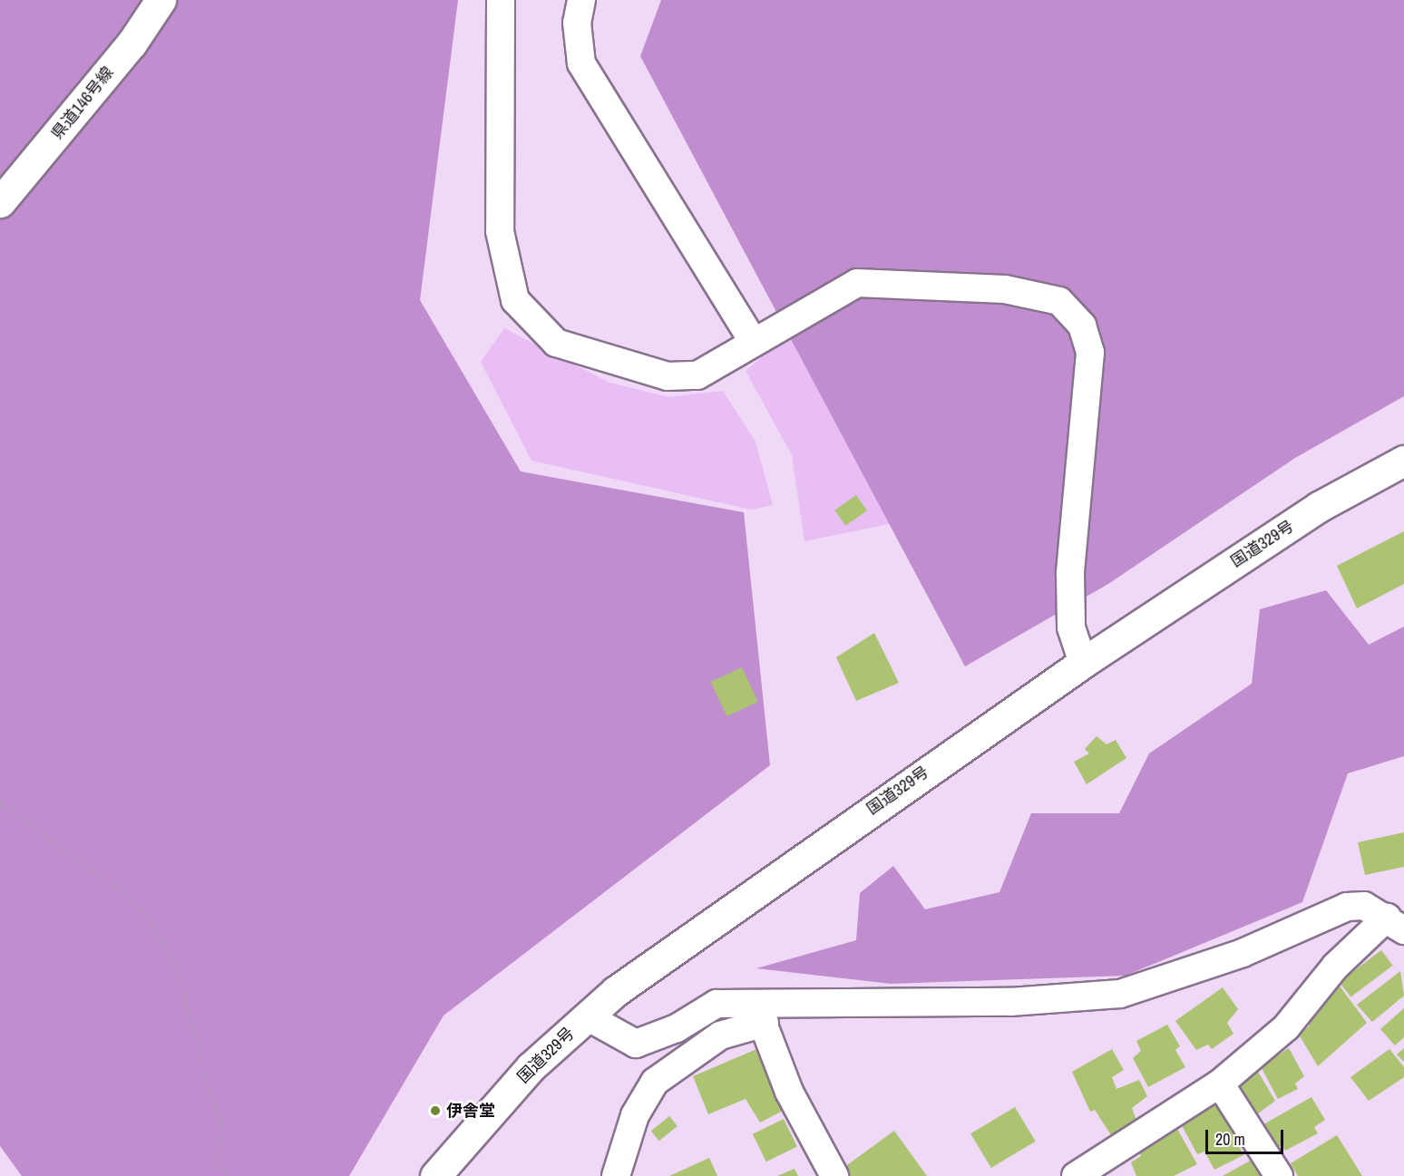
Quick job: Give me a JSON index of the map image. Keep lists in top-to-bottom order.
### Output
{
  "streets": {
    "main road": ["県道146号線", "国道329号"]
  },
  "places": ["伊舎堂"],
  "scale_bar": "20 m"
}
